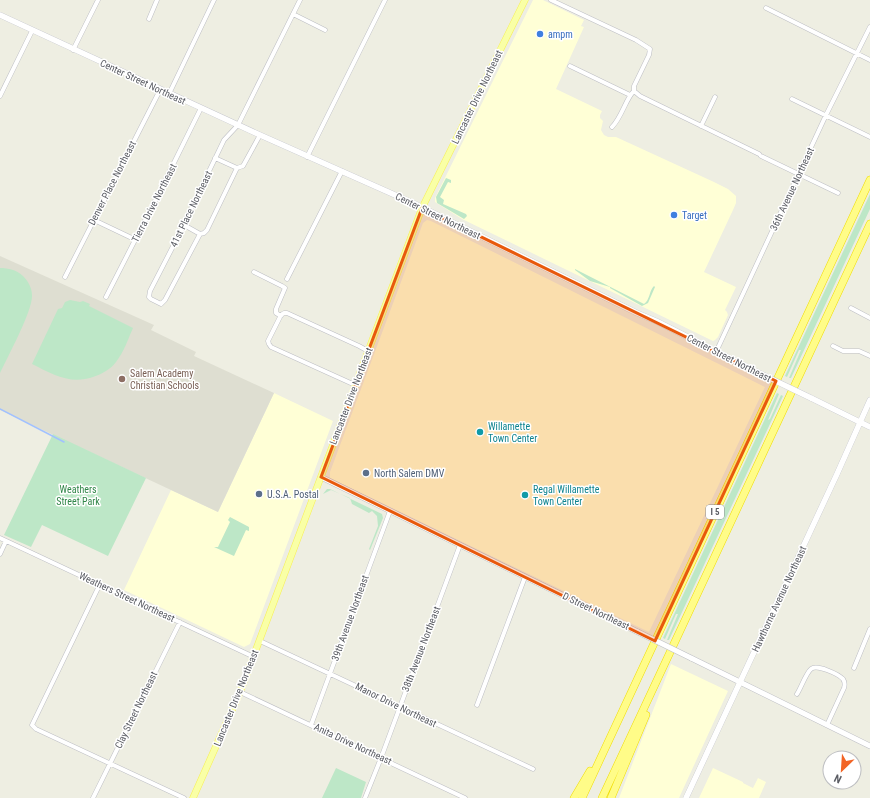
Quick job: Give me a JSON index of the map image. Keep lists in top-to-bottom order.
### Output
{
  "streets": {
    "highway": ["I 5"],
    "main road": ["Center Street Northeast", "Lancaster Drive Northeast", "Hawthorne Avenue Northeast"],
    "street": [
      "Denver Place Northeast",
      "36th Avenue Northeast",
      "Tierra Drive Northeast",
      "41st Place Northeast",
      "Weathers Street Northeast",
      "D Street Northeast",
      "39th Avenue Northeast",
      "38th Avenue Northeast",
      "Manor Drive Northeast",
      "Clay Street Northeast",
      "Anita Drive Northeast"
    ]
  },
  "crossings": [
    ["Center Street Northeast", "Lancaster Drive Northeast"],
    ["Center Street Northeast", "Denver Place Northeast"],
    ["Center Street Northeast", "36th Avenue Northeast"],
    ["Center Street Northeast", "Tierra Drive Northeast"],
    ["Center Street Northeast", "41st Place Northeast"],
    ["Center Street Northeast", "Hawthorne Avenue Northeast"],
    ["Lancaster Drive Northeast", "Weathers Street Northeast"],
    ["Lancaster Drive Northeast", "D Street Northeast"],
    ["Lancaster Drive Northeast", "Manor Drive Northeast"],
    ["Lancaster Drive Northeast", "Anita Drive Northeast"],
    ["Weathers Street Northeast", "Clay Street Northeast"],
    ["Hawthorne Avenue Northeast", "D Street Northeast"],
    ["D Street Northeast", "39th Avenue Northeast"],
    ["D Street Northeast", "38th Avenue Northeast"],
    ["39th Avenue Northeast", "Manor Drive Northeast"],
    ["39th Avenue Northeast", "Anita Drive Northeast"],
    ["38th Avenue Northeast", "Manor Drive Northeast"],
    ["38th Avenue Northeast", "Anita Drive Northeast"]
  ],
  "parks": ["Weathers Street Park"],
  "places": [
    "ampm",
    "Target",
    "Salem Academy Christian Schools",
    "Willamette Town Center",
    "North Salem DMV",
    "U.S.A. Postal",
    "Regal Willamette Town Center"
  ],
  "north": "bottom left"
}
